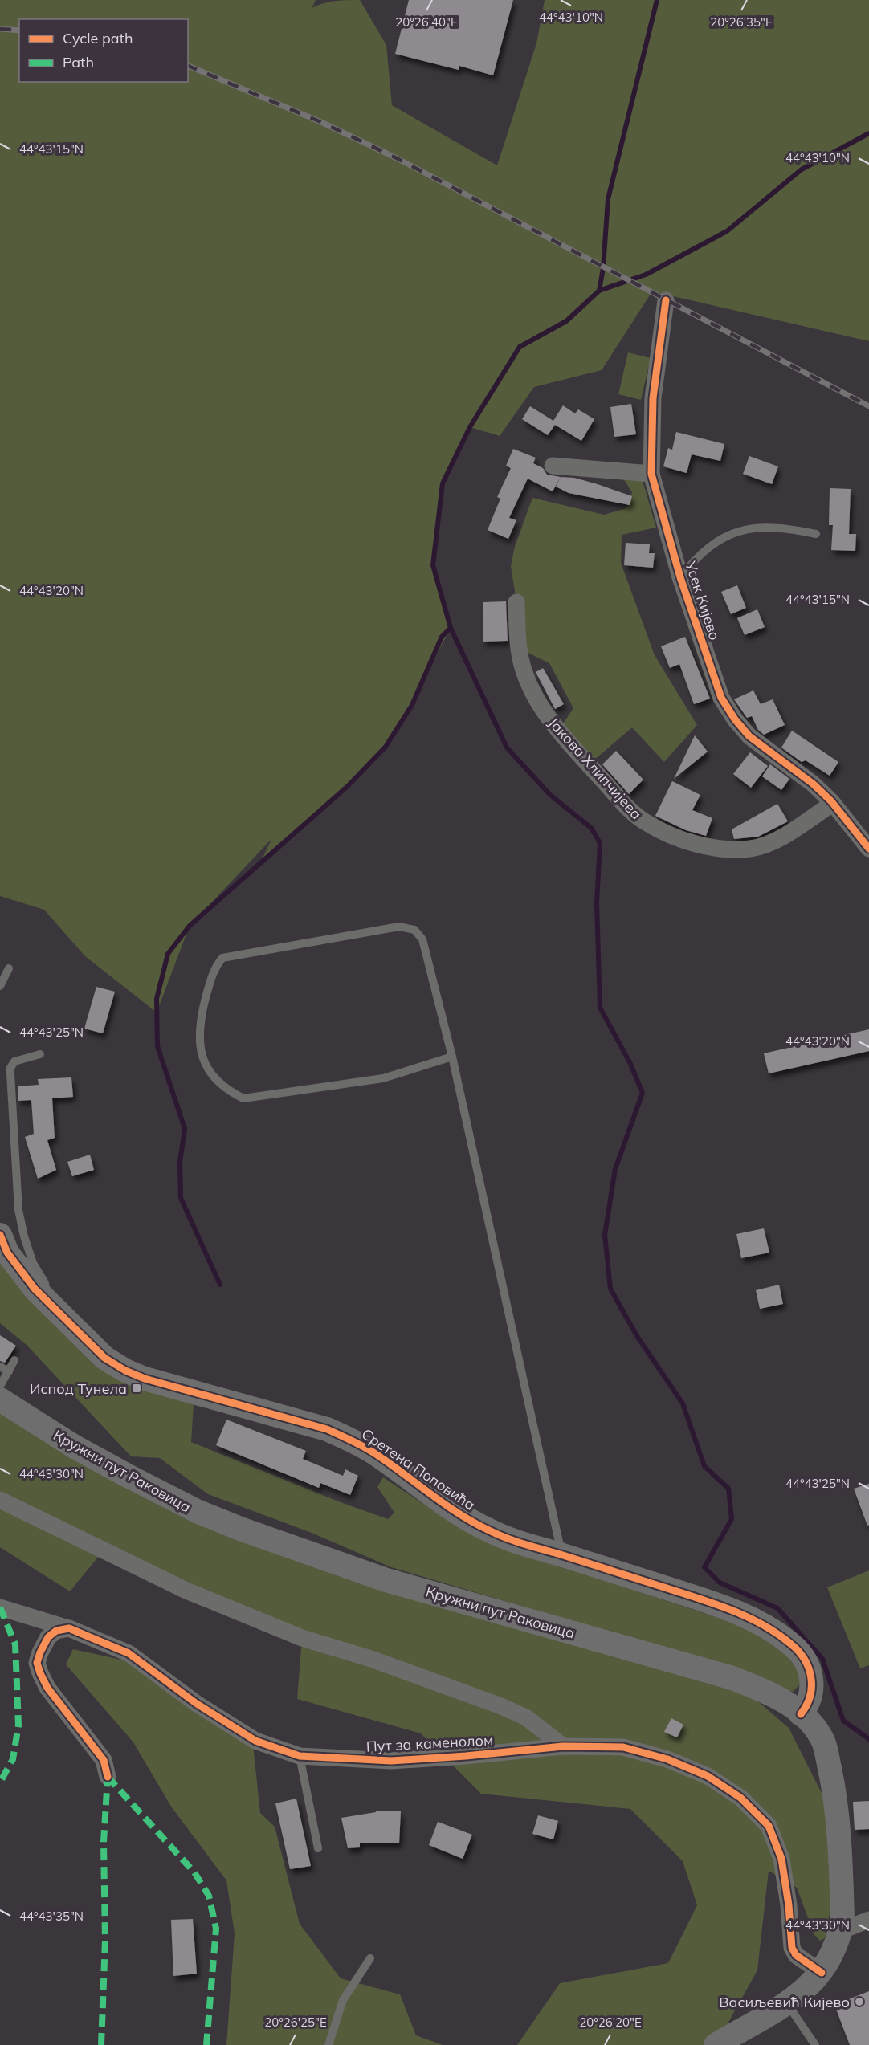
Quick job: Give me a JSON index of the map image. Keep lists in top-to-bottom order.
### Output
{
  "streets": {
    "main road": ["Сретена Поповића", "Кружни пут Раковица"],
    "street": ["Усек Кијево", "Јакова Хлипчијева", "Пут за каменолом"]
  },
  "crossings": [
    ["Усек Кијево", "Јакова Хлипчијева"],
    ["Сретена Поповића", "Кружни пут Раковица"],
    ["Кружни пут Раковица", "Пут за каменолом"]
  ],
  "places": {
    "transit": ["Испод Тунела"],
    "other": ["Васиљевић Кијево"]
  },
  "legend": ["Cycle path", "Path"],
  "coordinates": [
    "44°43'10\"N",
    "20°26'40\"E",
    "20°26'35\"E",
    "44°43'15\"N",
    "44°43'20\"N",
    "44°43'25\"N",
    "44°43'30\"N",
    "44°43'35\"N",
    "20°26'25\"E",
    "20°26'20\"E"
  ]
}
